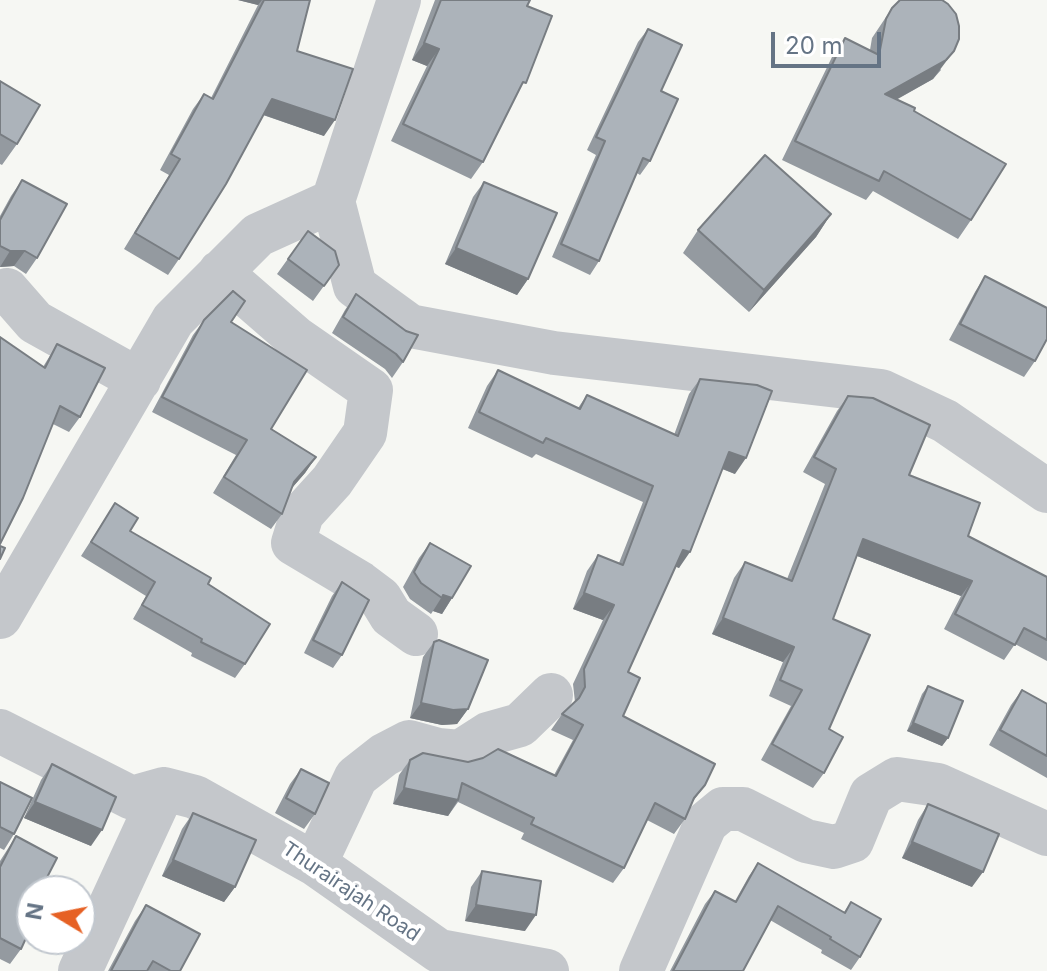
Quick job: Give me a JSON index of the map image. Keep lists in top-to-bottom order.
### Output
{
  "streets": {
    "street": ["Thurairajah Road"]
  },
  "scale_bar": "20 m",
  "north": "left"
}
